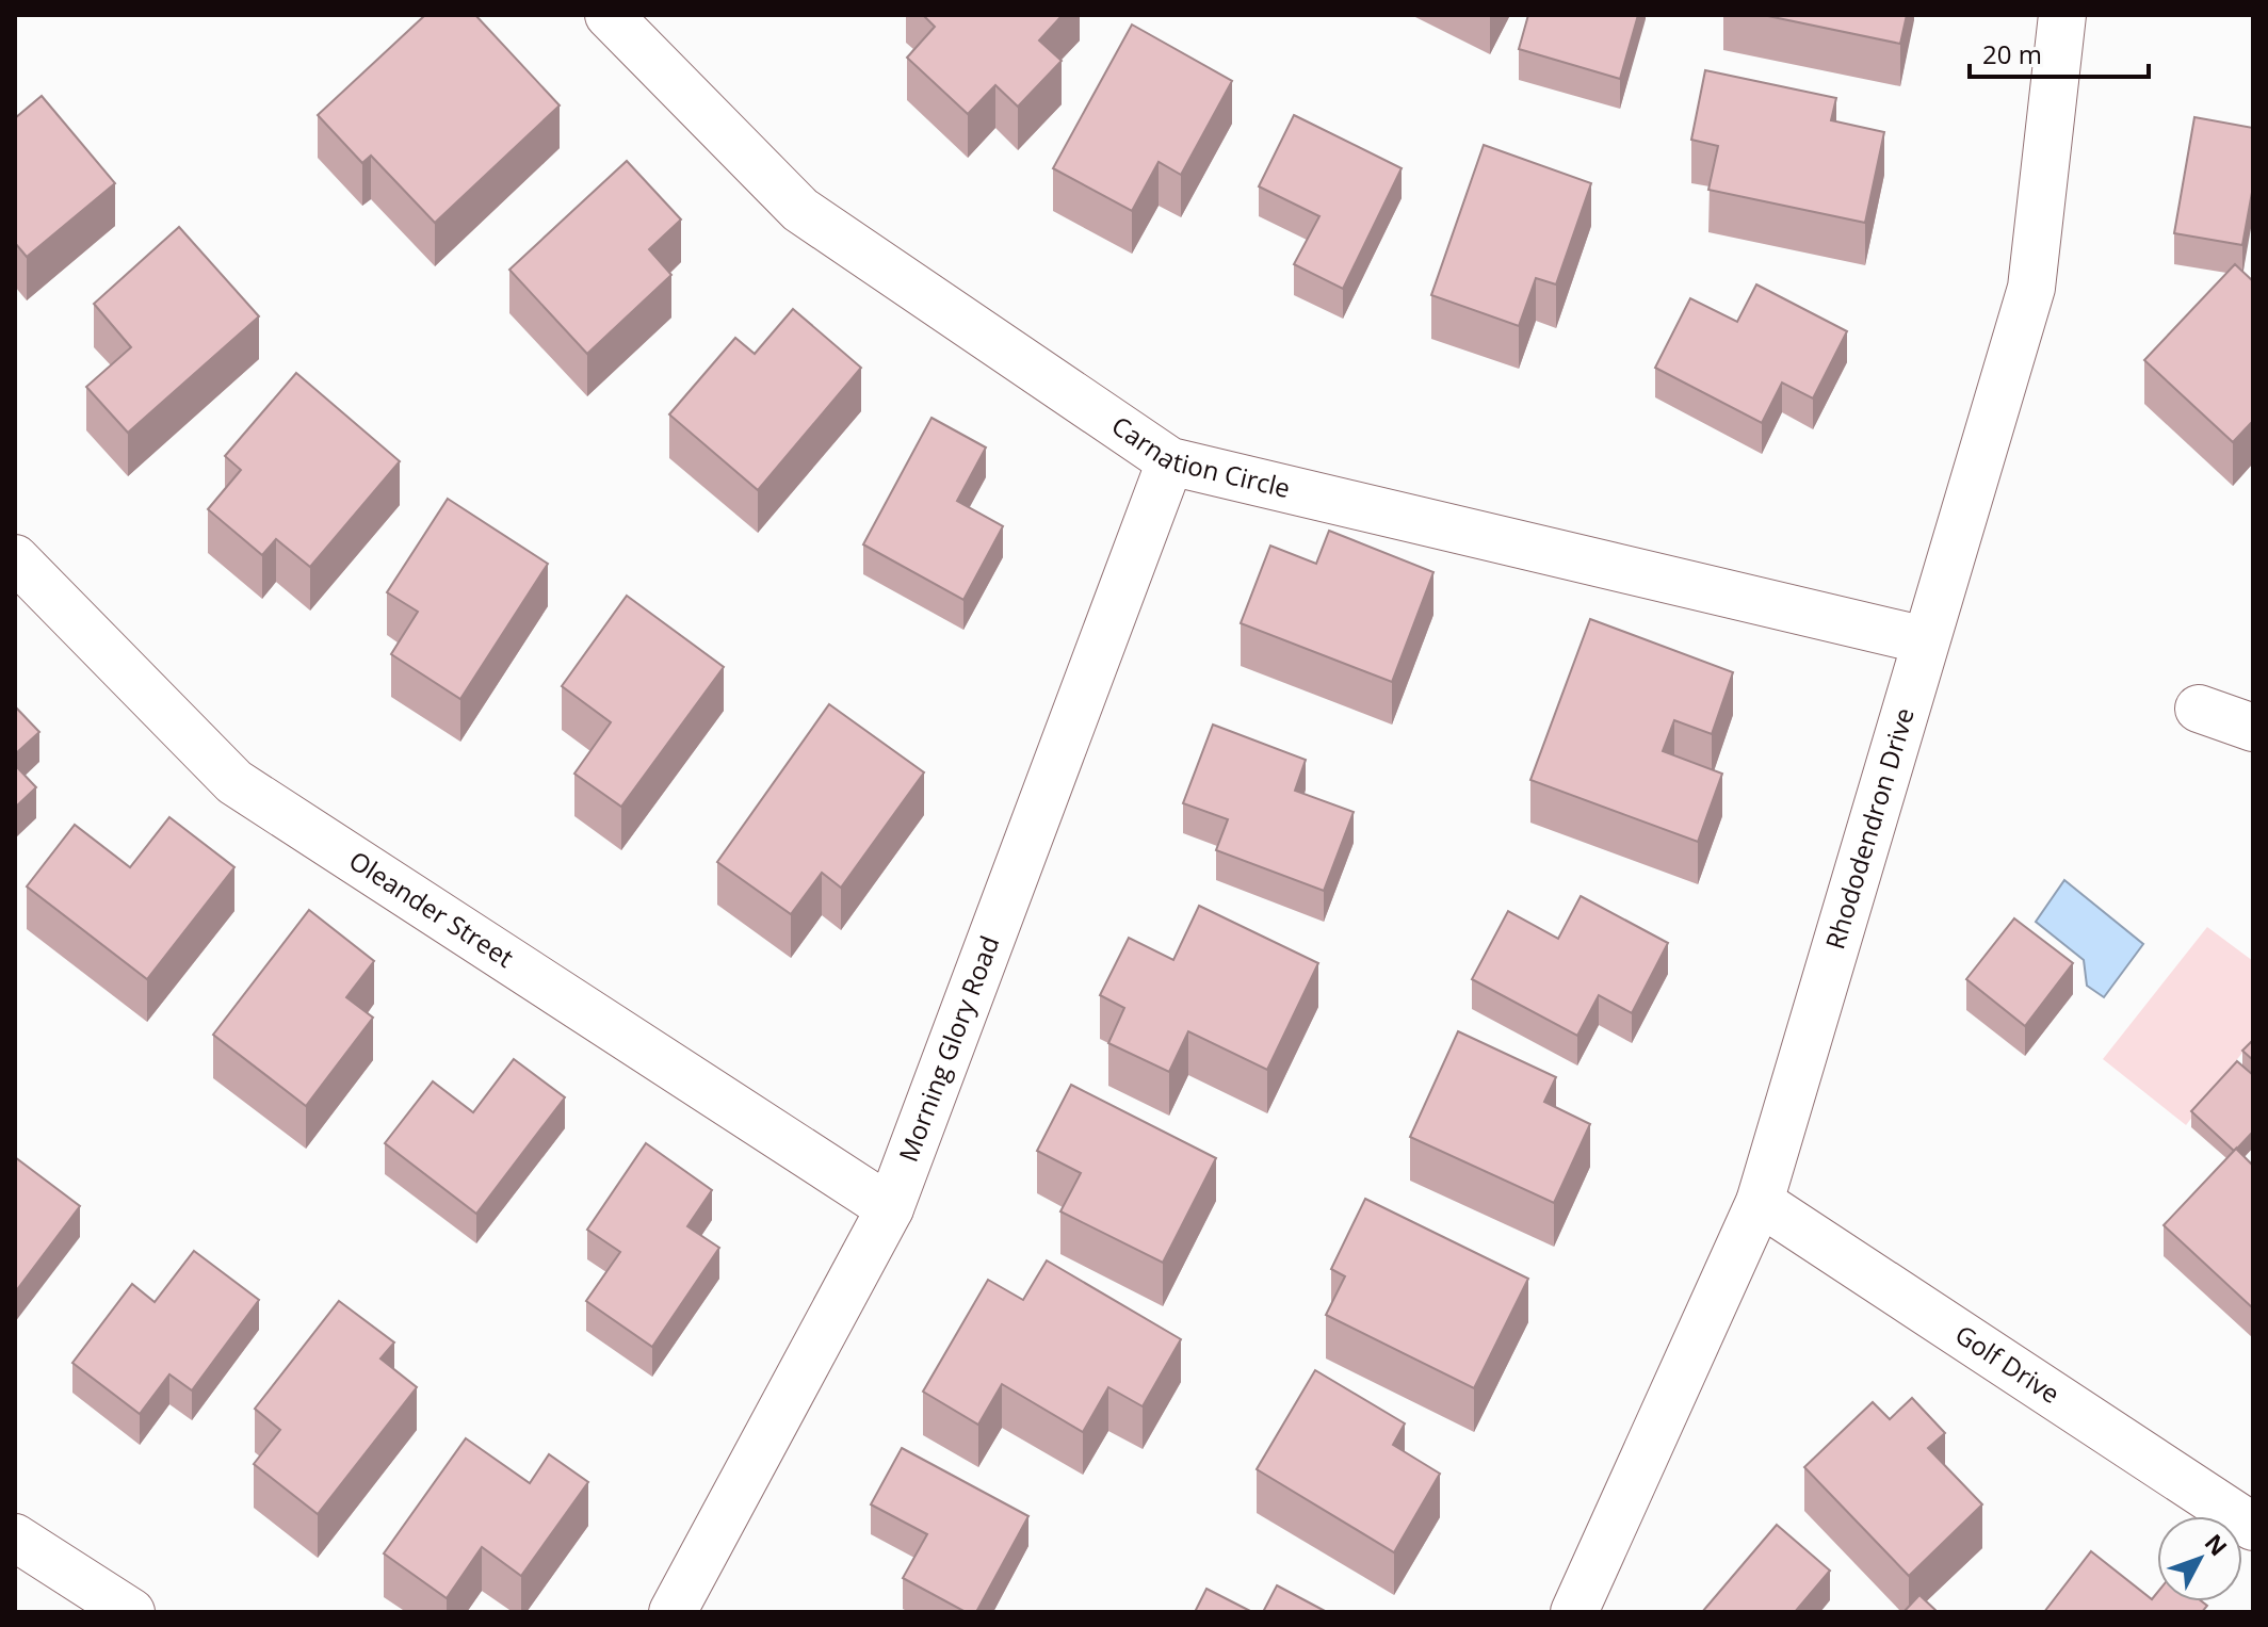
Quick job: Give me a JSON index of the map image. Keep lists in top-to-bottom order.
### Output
{
  "streets": {
    "street": [
      "Carnation Circle",
      "Rhododendron Drive",
      "Oleander Street",
      "Morning Glory Road",
      "Golf Drive"
    ]
  },
  "crossings": [
    ["Carnation Circle", "Rhododendron Drive"],
    ["Carnation Circle", "Morning Glory Road"],
    ["Rhododendron Drive", "Golf Drive"],
    ["Oleander Street", "Morning Glory Road"]
  ],
  "scale_bar": "20 m",
  "north": "top right"
}
